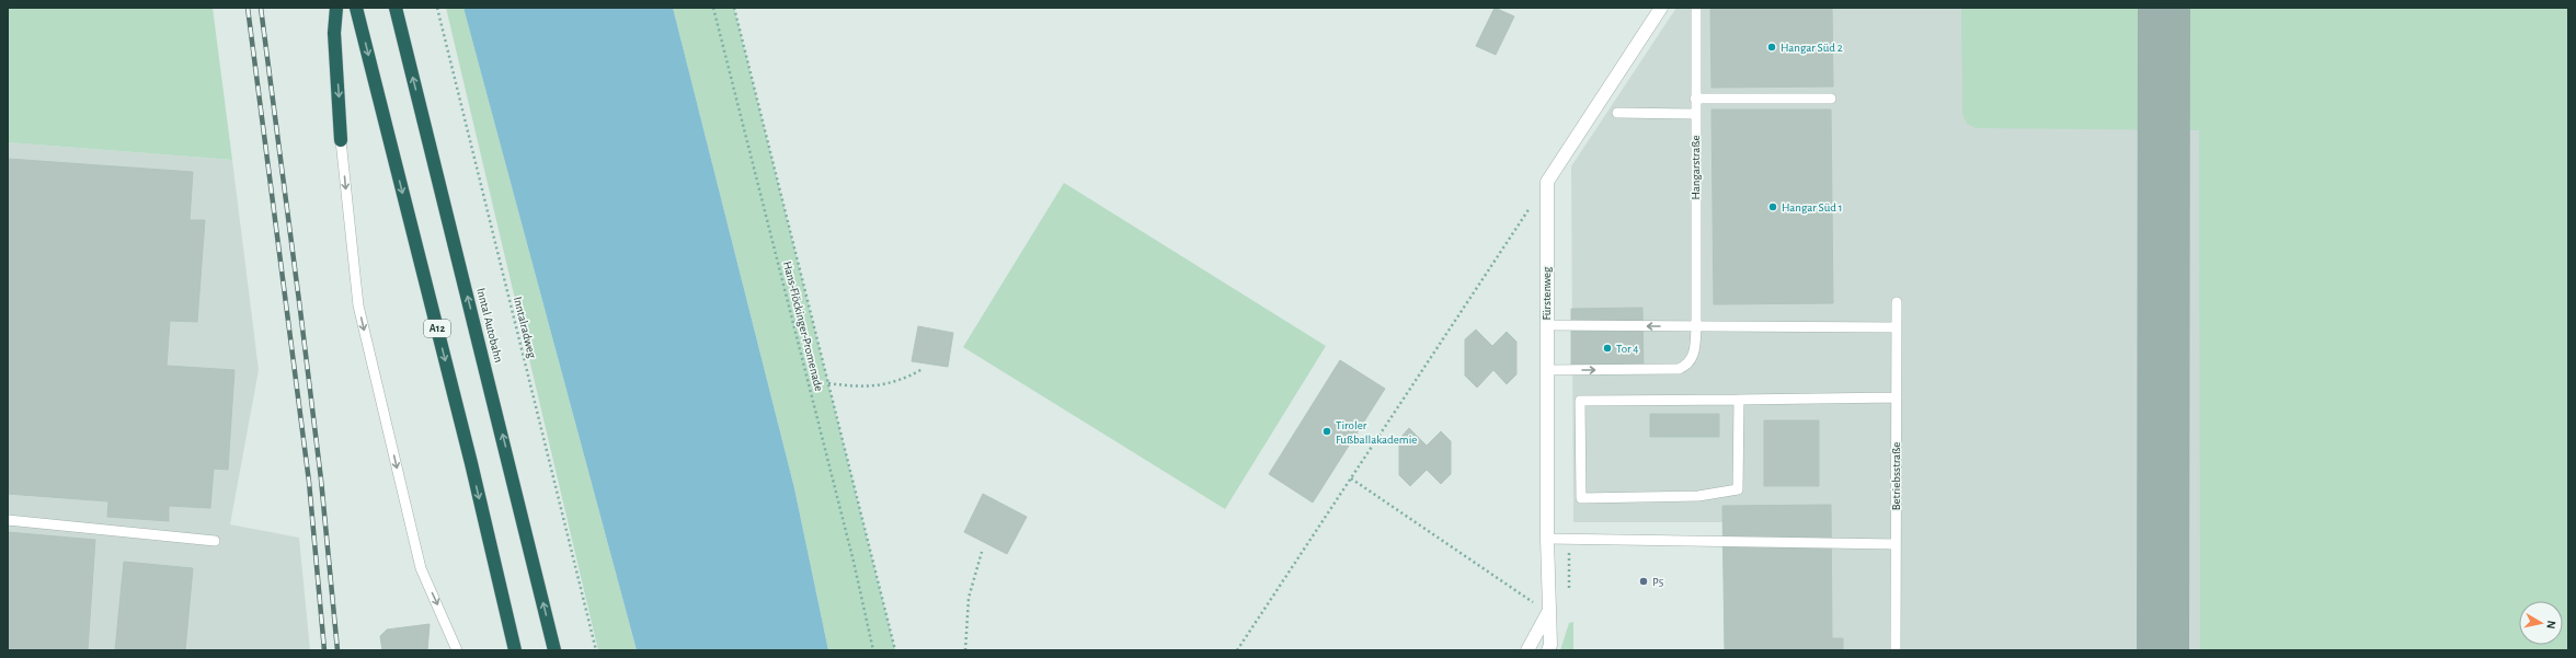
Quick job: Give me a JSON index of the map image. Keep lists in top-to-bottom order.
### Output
{
  "streets": {
    "highway": ["Inntal Autobahn", "A12"],
    "street": ["Fürstenweg"],
    "lane": ["Hangarstraße", "Betriebsstraße"],
    "path": ["Hans-Flöckinger-Promenade", "Inntalradweg"]
  },
  "crossings": [
    ["Hangarstraße", "Fürstenweg"]
  ],
  "places": [
    "Hangar Süd 2",
    "Hangar Süd 1",
    "Tor 4",
    "Tiroler Fußballakademie",
    "P5"
  ],
  "north": "right"
}
